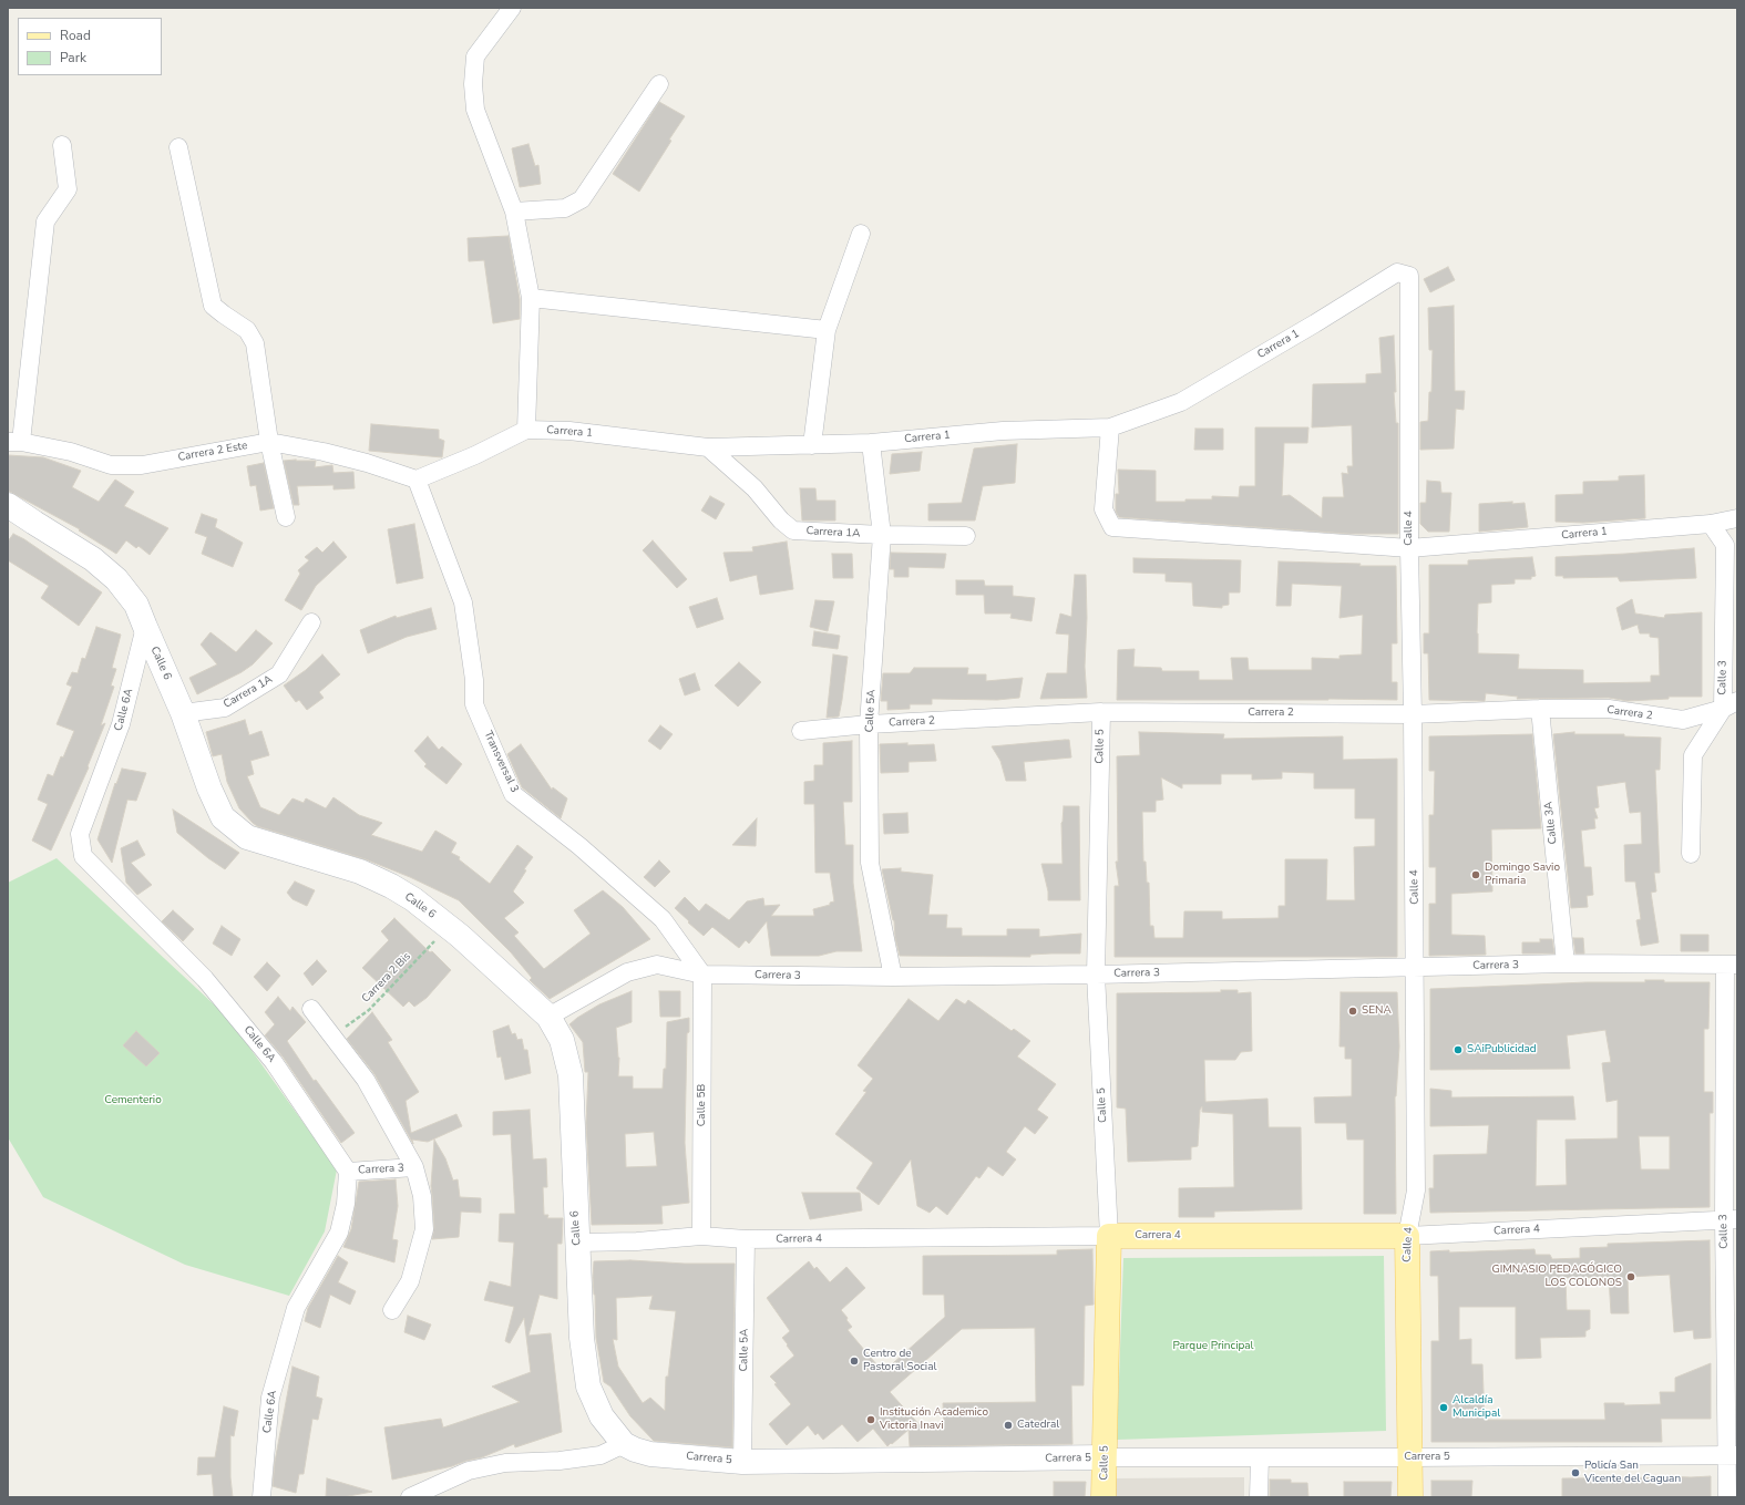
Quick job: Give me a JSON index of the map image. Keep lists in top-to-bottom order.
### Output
{
  "streets": {
    "main road": [
      "Calle 4",
      "Calle 6",
      "Calle 5",
      "Carrera 4",
      "Carrera 5"
    ],
    "street": [
      "Carrera 1",
      "Carrera 2 Este",
      "Carrera 1A",
      "Calle 3",
      "Calle 6A",
      "Calle 5A",
      "Carrera 2",
      "Transversal 3",
      "Calle 3A",
      "Carrera 3",
      "Calle 5B"
    ],
    "path": ["Carrera 2 Bis"]
  },
  "crossings": [
    ["Carrera 1", "Carrera 2 Este"],
    ["Carrera 1", "Calle 4"],
    ["Carrera 1", "Carrera 1A"],
    ["Carrera 1", "Calle 3"],
    ["Carrera 1", "Calle 5A"],
    ["Carrera 1", "Transversal 3"],
    ["Carrera 2 Este", "Transversal 3"],
    ["Calle 4", "Carrera 2"],
    ["Calle 4", "Carrera 3"],
    ["Calle 4", "Carrera 4"],
    ["Calle 4", "Carrera 5"],
    ["Carrera 1A", "Calle 6"],
    ["Carrera 1A", "Calle 5A"],
    ["Calle 6", "Calle 6A"],
    ["Calle 6", "Carrera 3"],
    ["Calle 6", "Carrera 2 Bis"],
    ["Calle 6", "Carrera 4"],
    ["Calle 6", "Carrera 5"],
    ["Calle 3", "Carrera 2"],
    ["Calle 3", "Carrera 3"],
    ["Calle 3", "Carrera 4"],
    ["Calle 3", "Carrera 5"],
    ["Calle 6A", "Carrera 3"],
    ["Calle 5A", "Carrera 2"],
    ["Calle 5A", "Carrera 3"],
    ["Calle 5A", "Carrera 4"],
    ["Calle 5A", "Carrera 5"],
    ["Carrera 2", "Calle 5"],
    ["Carrera 2", "Calle 3A"],
    ["Calle 5", "Carrera 3"],
    ["Calle 5", "Carrera 4"],
    ["Calle 5", "Carrera 5"],
    ["Transversal 3", "Carrera 3"],
    ["Transversal 3", "Calle 5B"],
    ["Calle 3A", "Carrera 3"],
    ["Carrera 3", "Calle 5B"],
    ["Calle 5B", "Carrera 4"]
  ],
  "parks": ["Cementerio", "Parque Principal"],
  "places": [
    "Domingo Savio Primaria",
    "SENA",
    "SAiPublicidad",
    "GIMNASIO PEDAGÓGICO LOS COLONOS",
    "Centro de Pastoral Social",
    "Alcaldía Municipal",
    "Institución Academico Victoria Inavi",
    "Catedral",
    "Policía San Vicente del Caguan"
  ],
  "legend": ["Road", "Park"]
}
